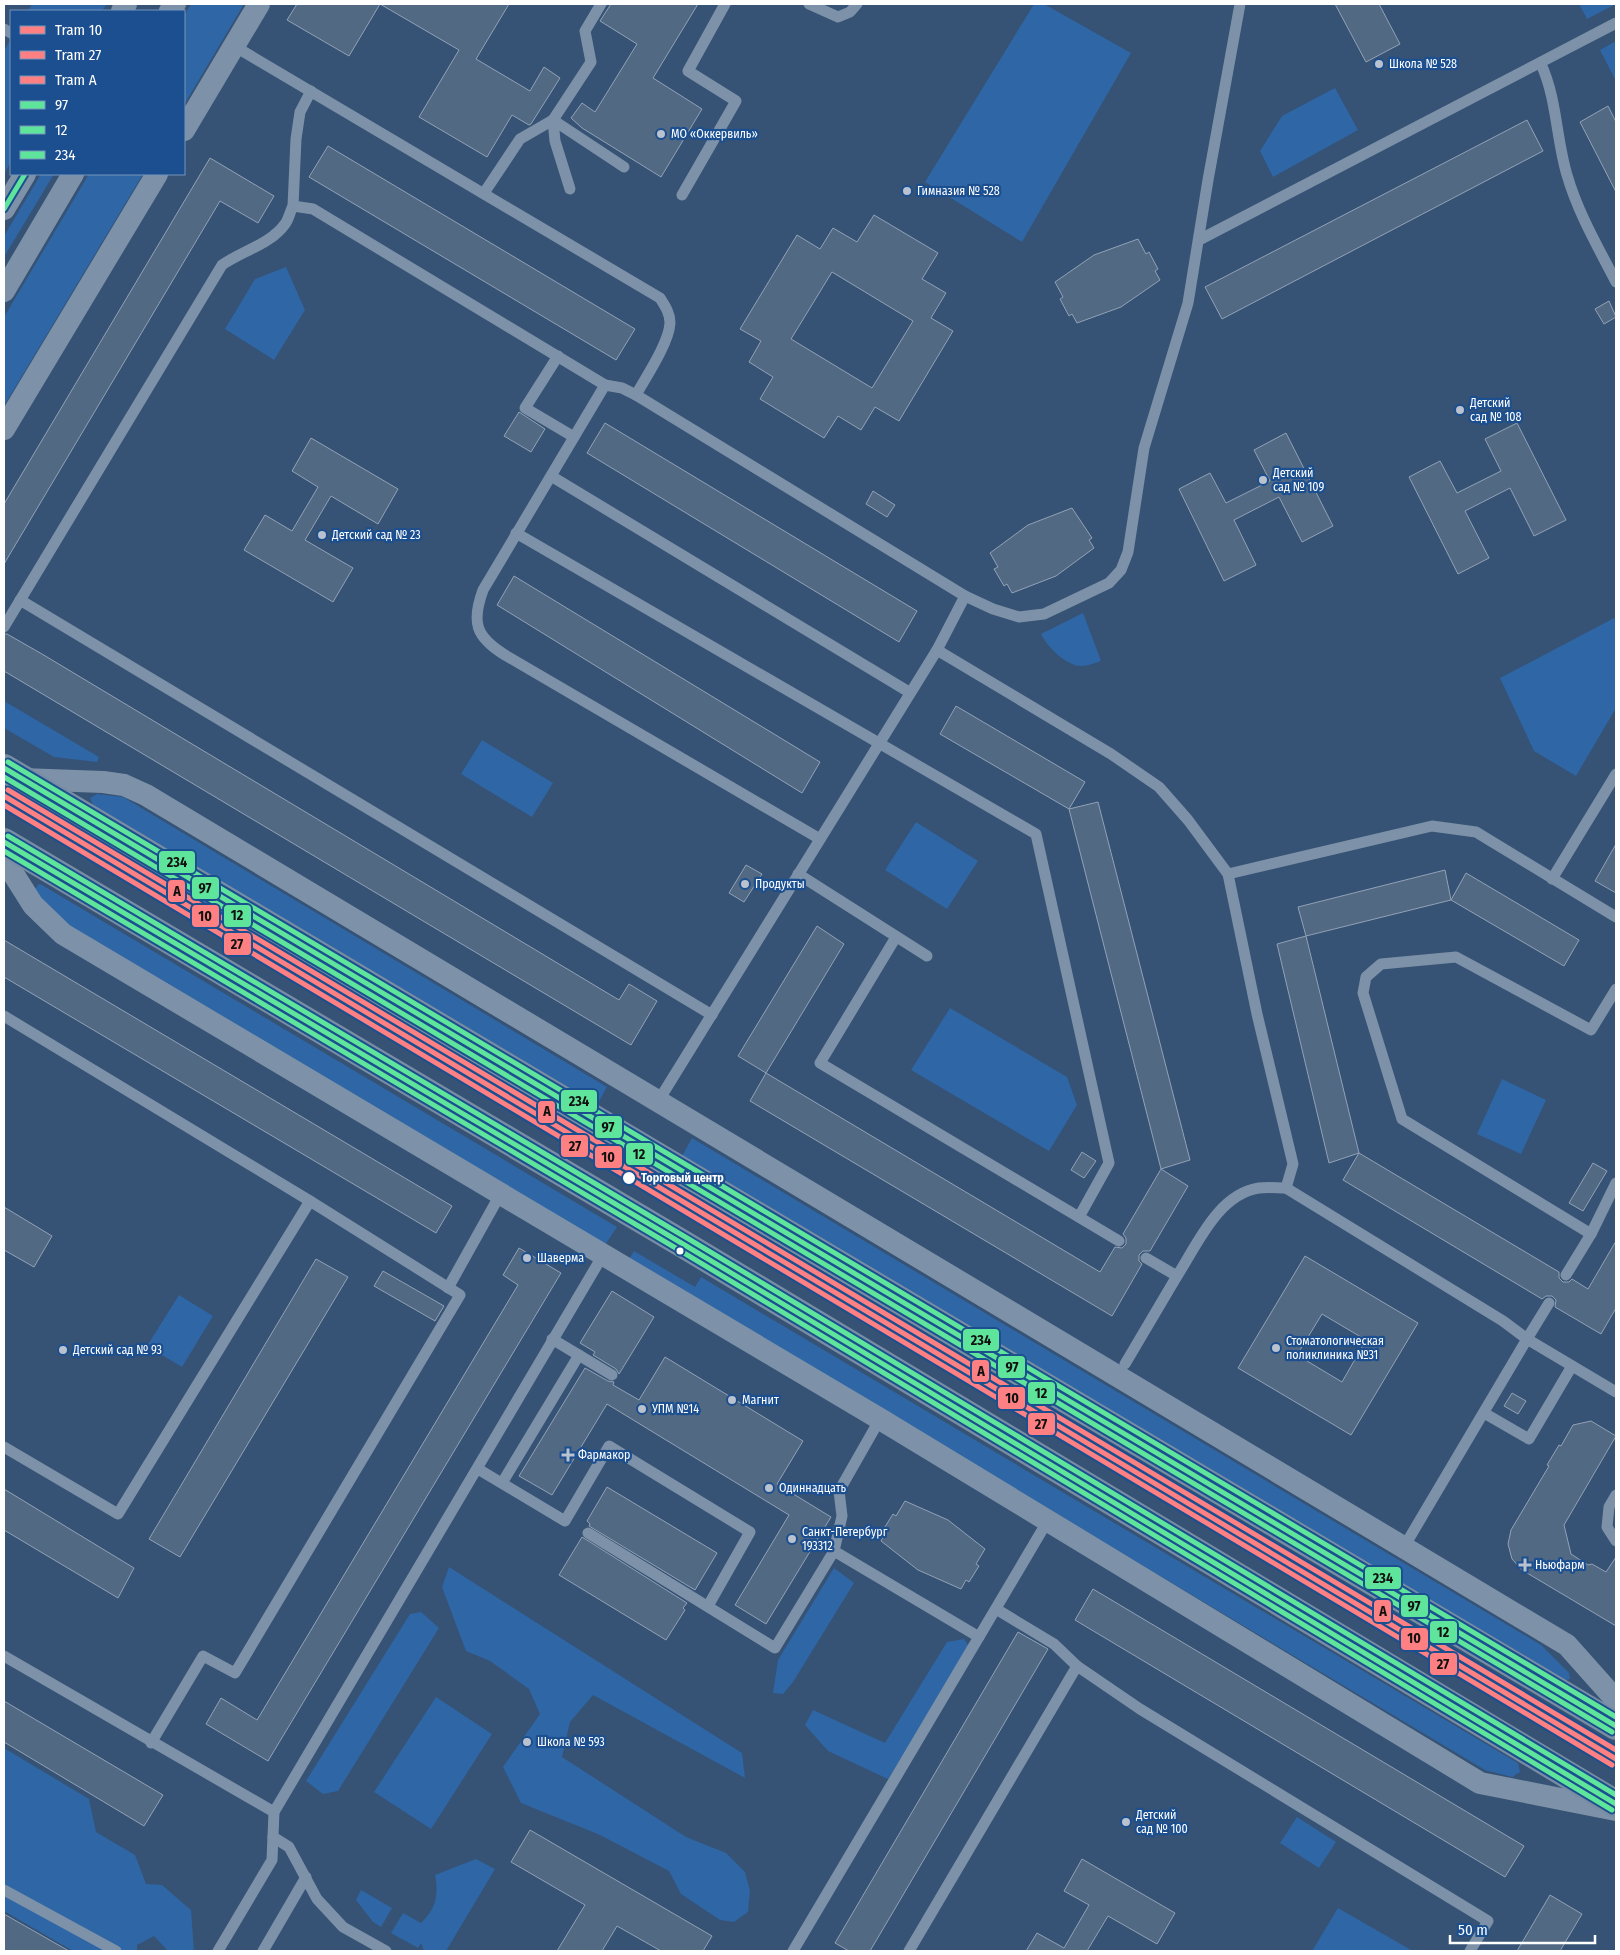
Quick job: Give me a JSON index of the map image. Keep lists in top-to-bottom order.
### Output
{
  "places": {
    "other": [
      "Школа № 528",
      "МО «Оккервиль»",
      "Гимназия № 528",
      "Детский сад № 108",
      "Детский сад № 109",
      "Детский сад № 23",
      "Продукты",
      "Торговый центр",
      "Шаверма",
      "Стоматологическая поликлиника №31",
      "Детский сад № 93",
      "Магнит",
      "УПМ №14",
      "Одиннадцать",
      "Санкт-Петербург 193312",
      "Школа № 593",
      "Детский сад № 100"
    ],
    "health": ["Фармакор", "Ньюфарм"]
  },
  "lines": [
    "transit line 97",
    "transit line 234",
    "transit line 12",
    "tram line А",
    "tram line 10",
    "tram line 27"
  ],
  "legend": [
    "Tram 10",
    "Tram 27",
    "Tram А",
    "97",
    "12",
    "234"
  ],
  "scale_bar": "50 m"
}
